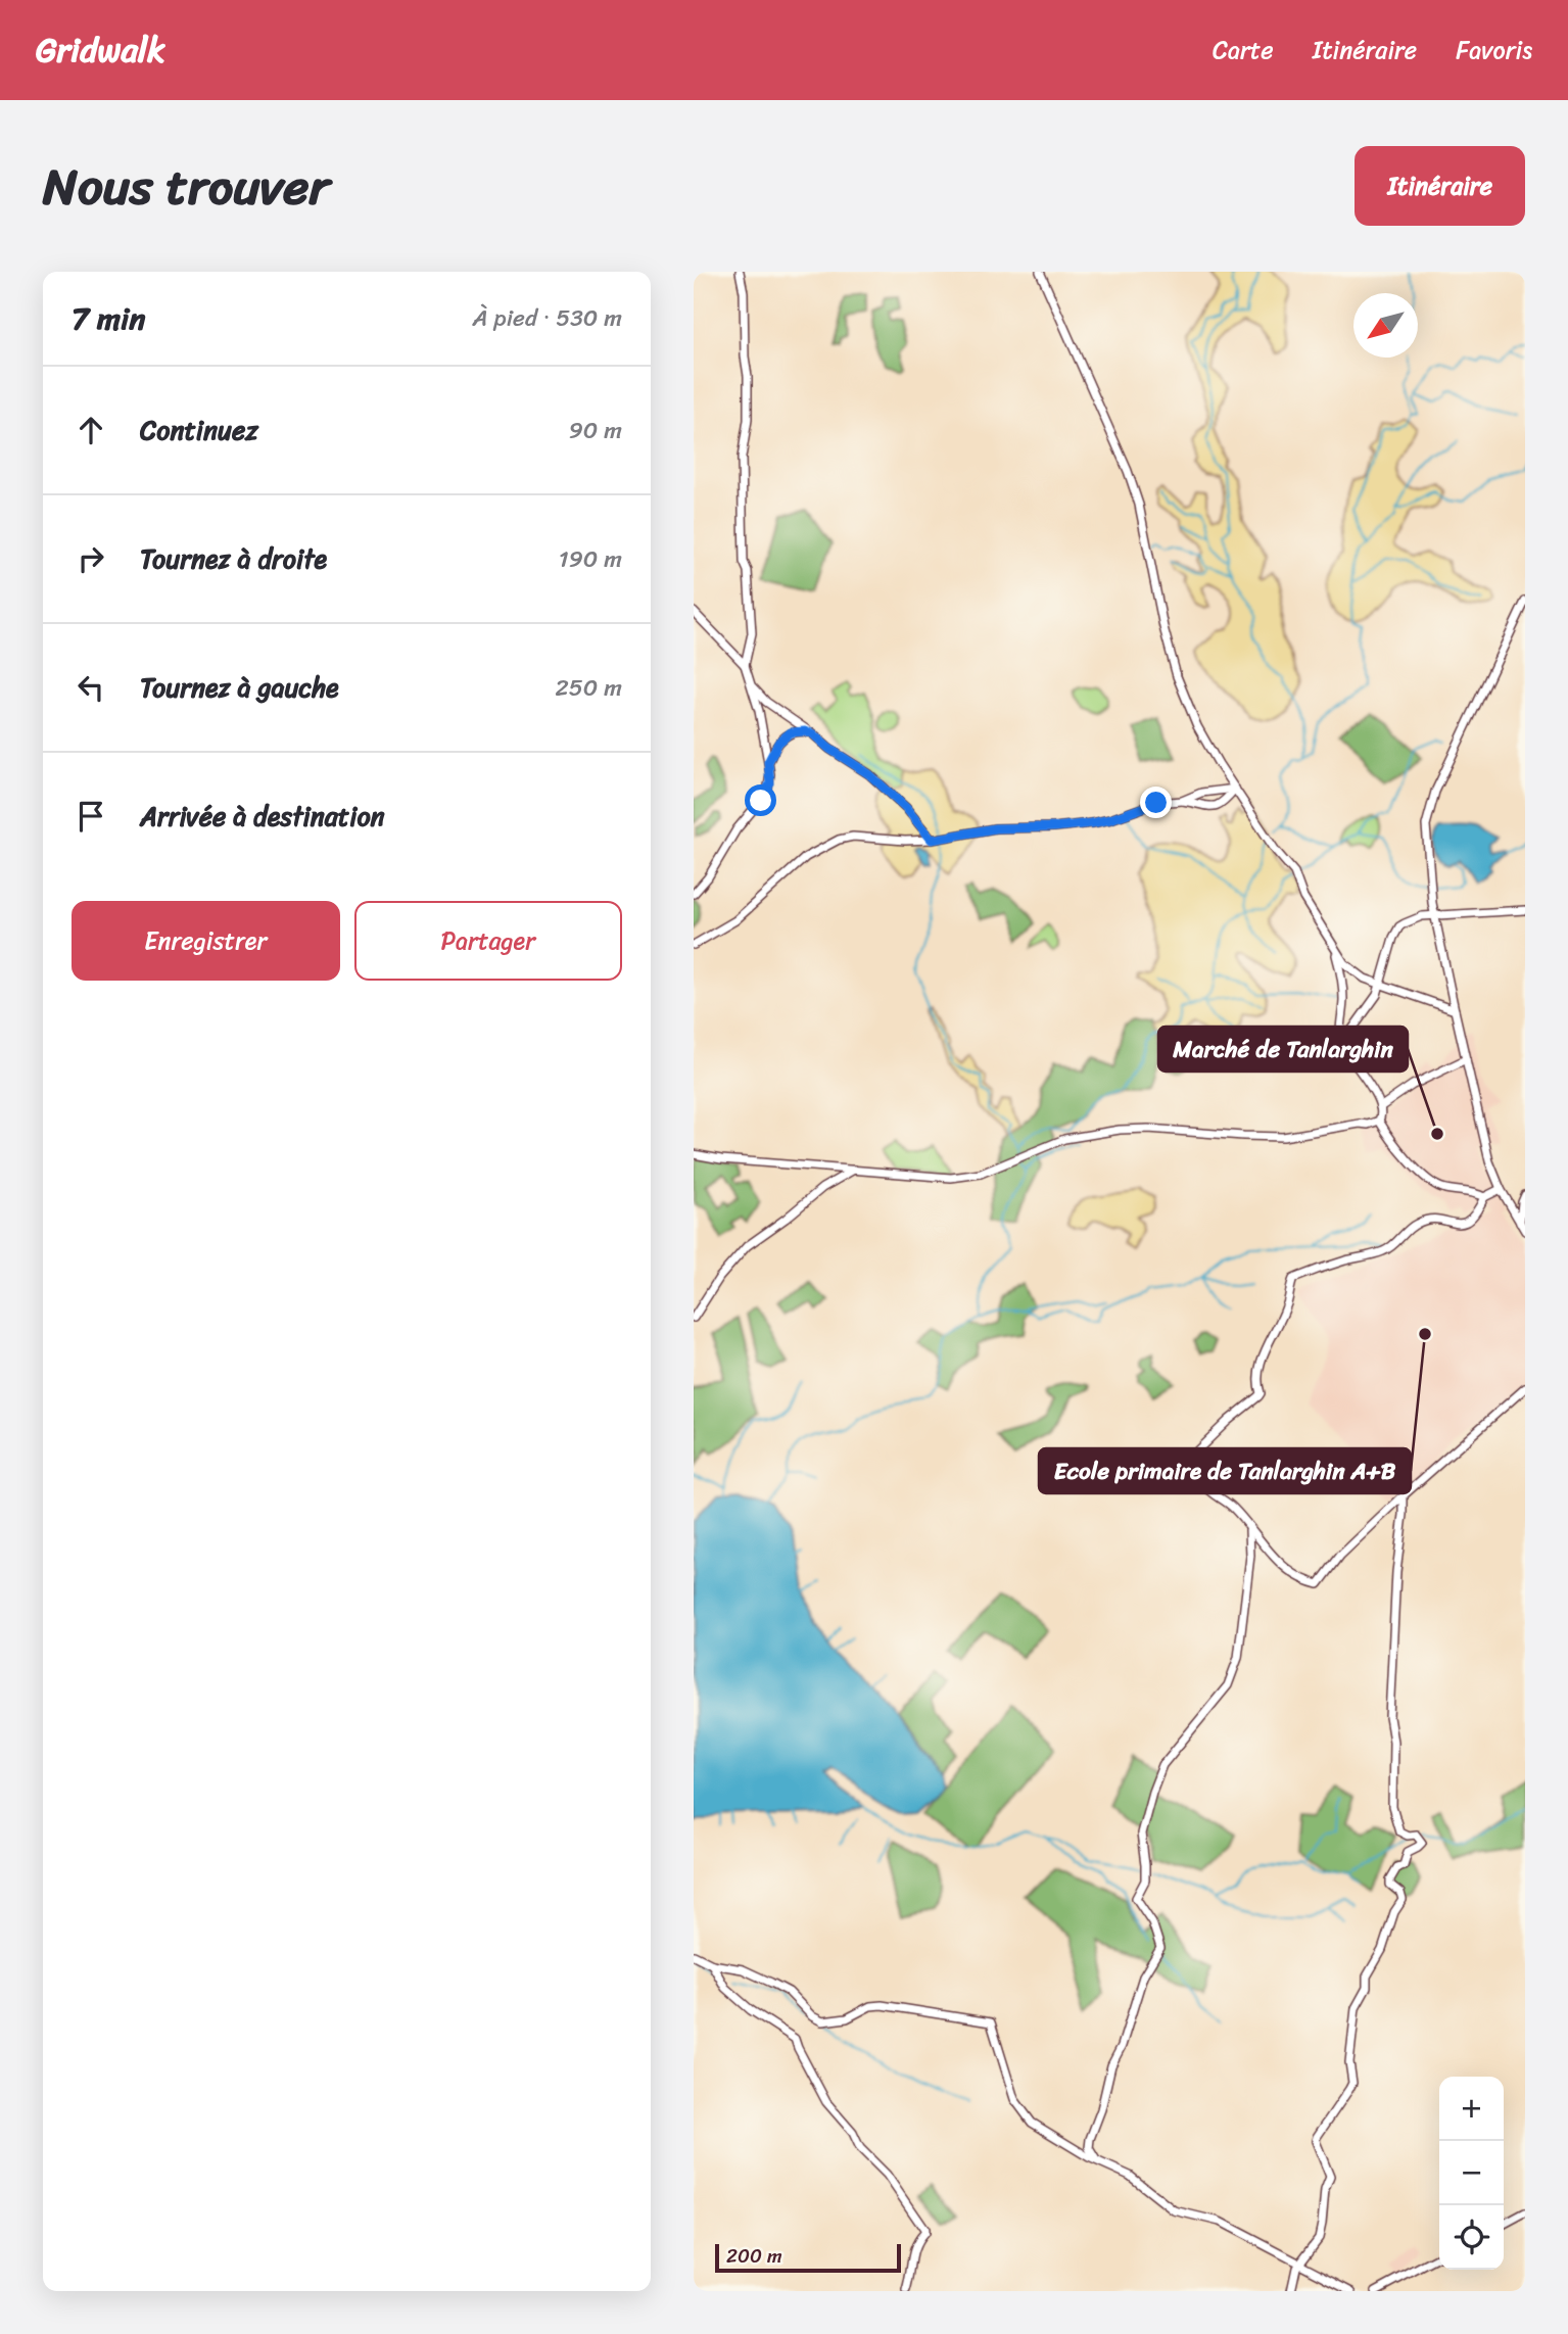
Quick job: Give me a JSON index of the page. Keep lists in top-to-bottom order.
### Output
{
  "places": ["Marché de Tanlarghin", "Ecole primaire de Tanlarghin A+B"],
  "scale_bar": "200 m",
  "north": "bottom left",
  "page": {
    "header": "Gridwalk",
    "nav": ["Carte", "Itinéraire", "Favoris"],
    "title": "Nous trouver",
    "buttons": [
      "Itinéraire",
      ["Enregistrer", "Partager"]
    ],
    "heading": ["7 min", "À pied · 530 m"],
    "list": [
      ["Continuez", "90 m"],
      ["Tournez à droite", "190 m"],
      ["Tournez à gauche", "250 m"],
      "Arrivée à destination"
    ],
    "map_buttons": ["+", "−"],
    "scale": "200 m"
  }
}
